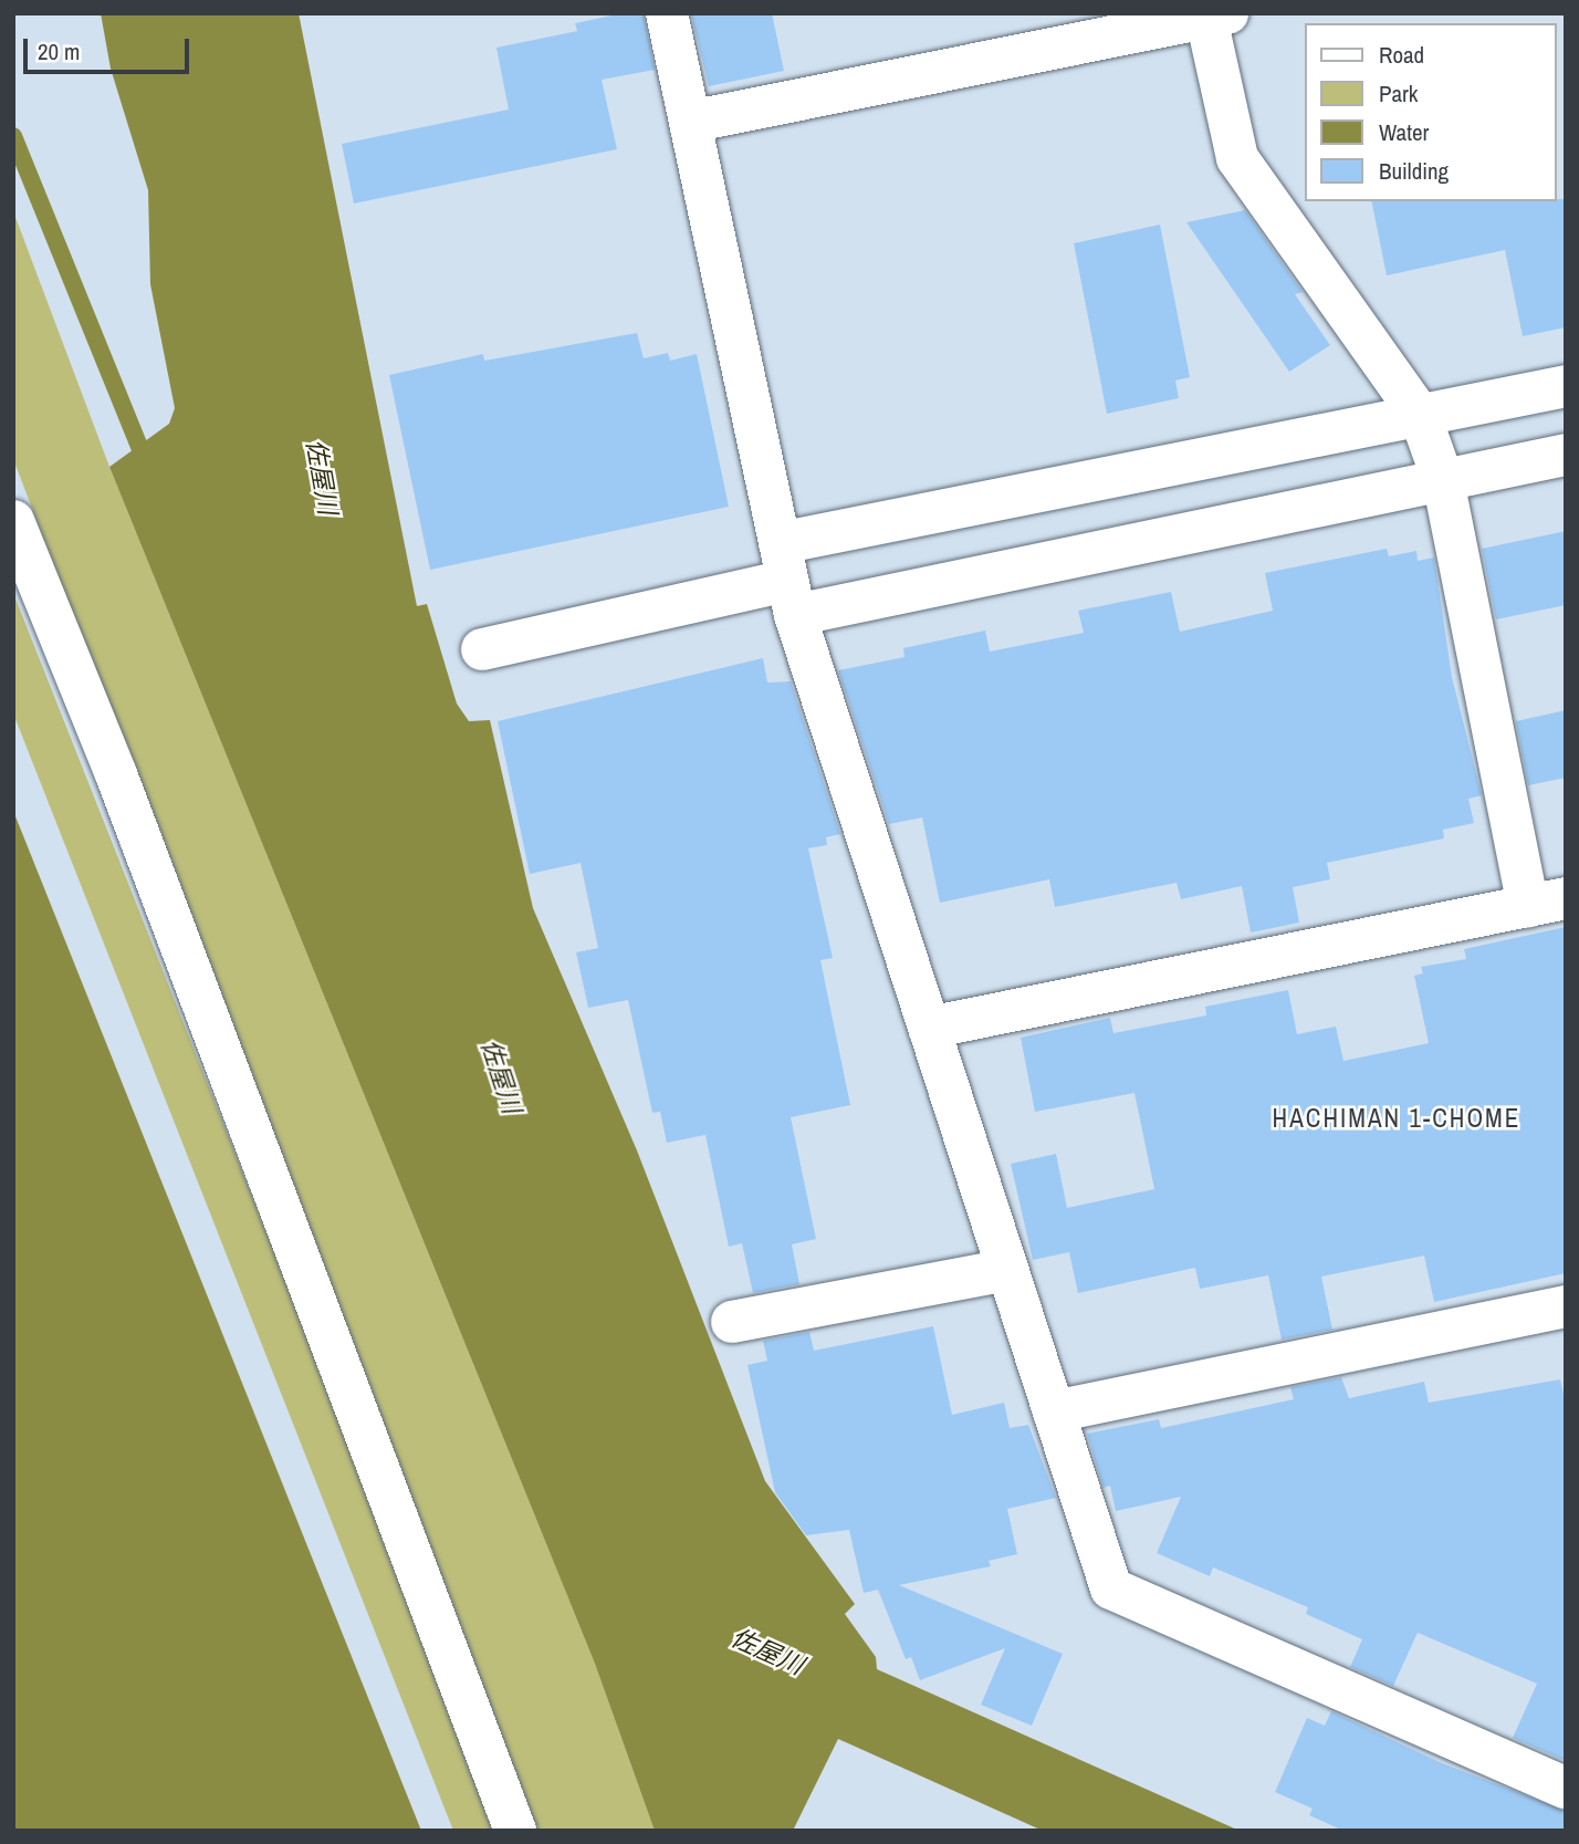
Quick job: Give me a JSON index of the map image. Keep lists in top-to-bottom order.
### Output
{
  "districts": ["HACHIMAN 1-CHOME"],
  "water": ["佐屋川"],
  "legend": [
    "Road",
    "Park",
    "Water",
    "Building"
  ],
  "scale_bar": "20 m"
}
